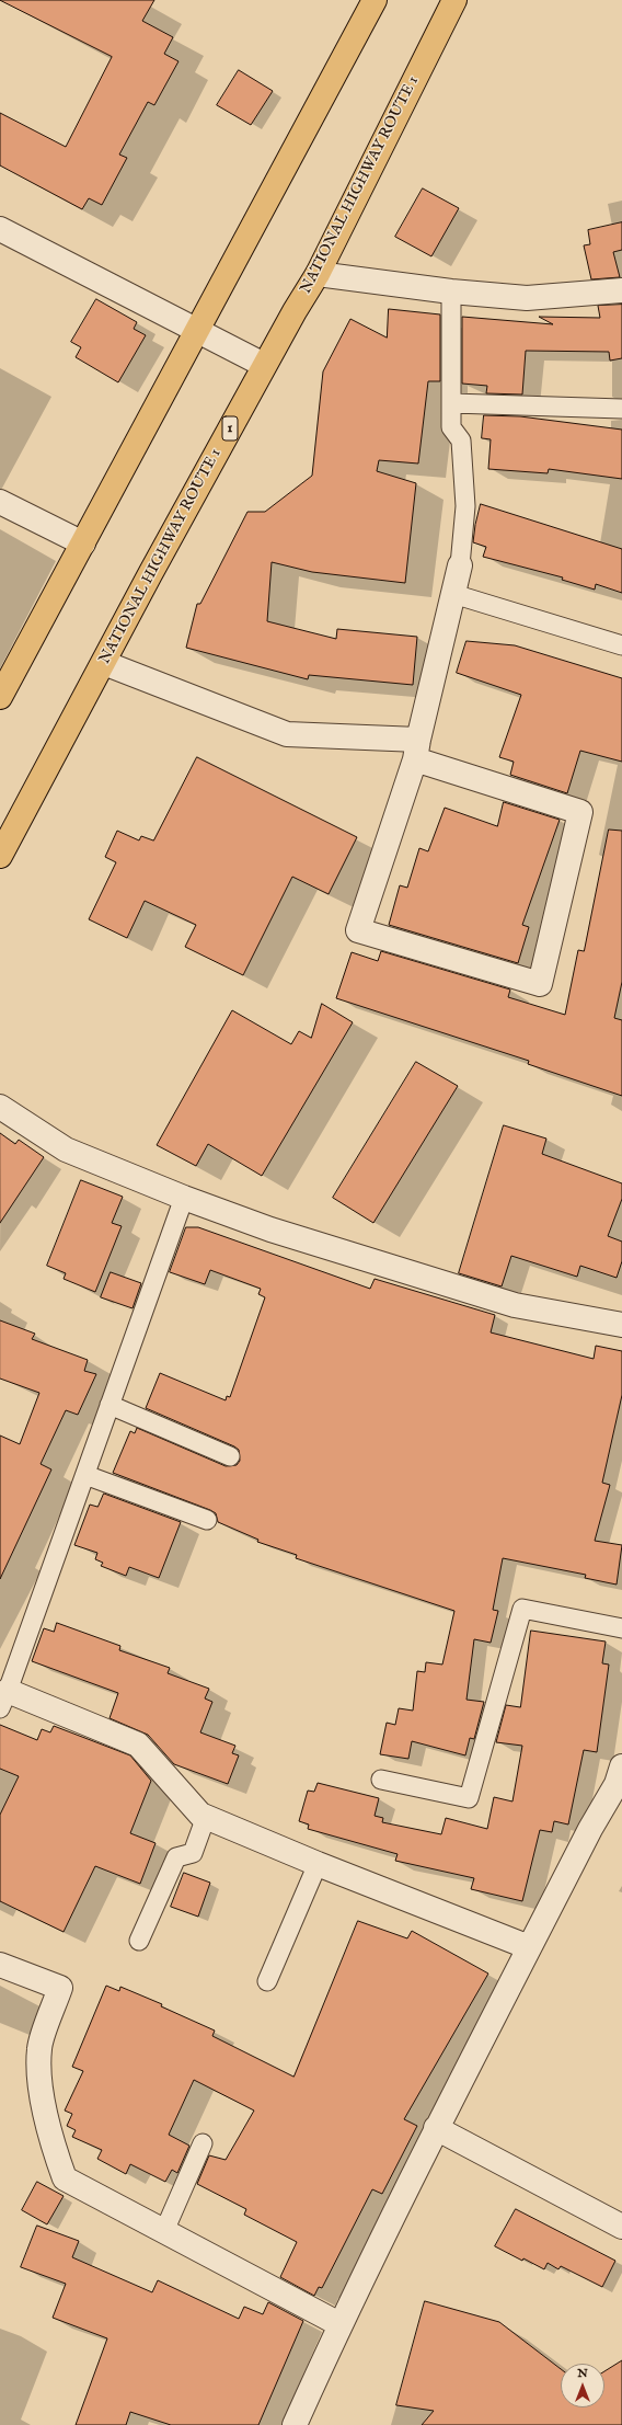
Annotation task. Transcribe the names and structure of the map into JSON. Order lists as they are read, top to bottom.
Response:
{
  "streets": {
    "highway": ["NATIONAL HIGHWAY ROUTE 1", "1"]
  },
  "north": "top"
}
